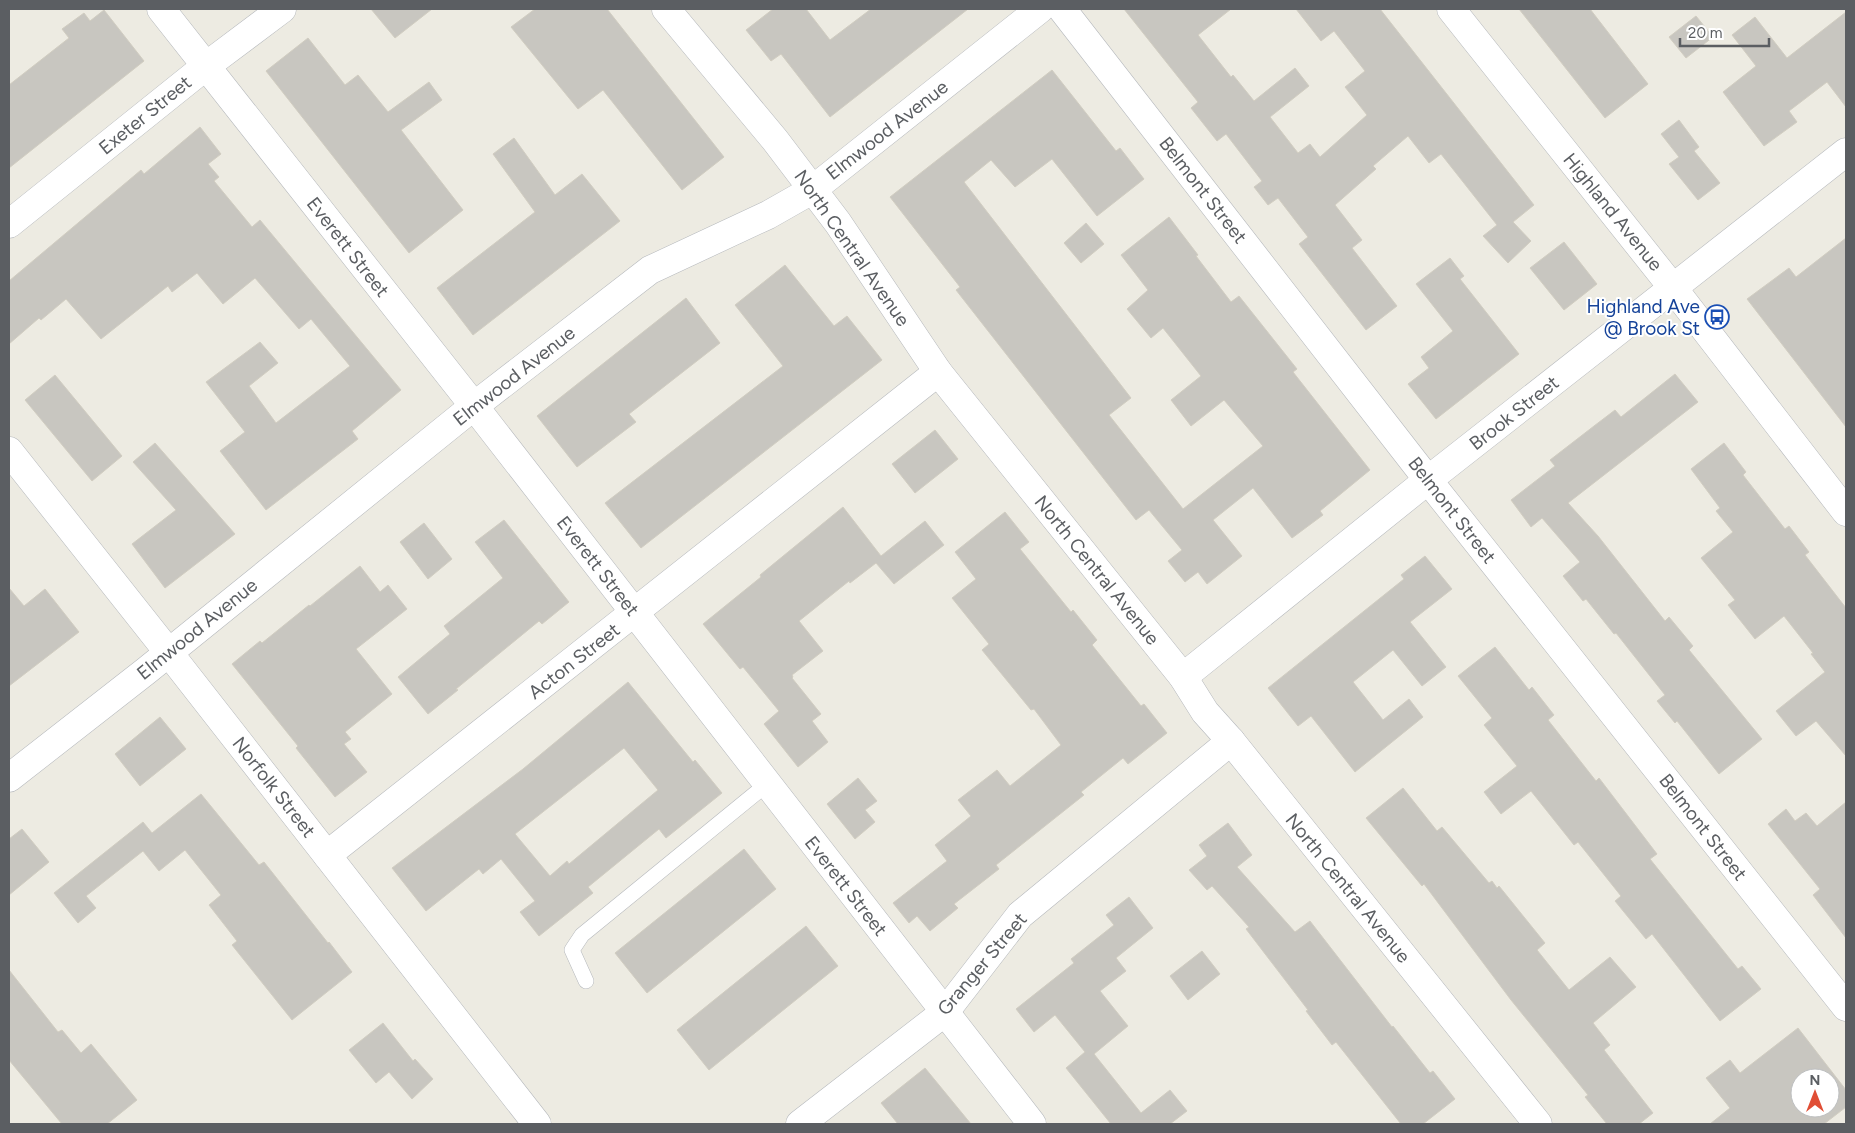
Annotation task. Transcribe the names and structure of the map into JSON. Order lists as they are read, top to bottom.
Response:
{
  "streets": {
    "street": [
      "Exeter Street",
      "Elmwood Avenue",
      "Belmont Street",
      "Highland Avenue",
      "Everett Street",
      "North Central Avenue",
      "Brook Street",
      "Acton Street",
      "Norfolk Street",
      "Granger Street"
    ]
  },
  "crossings": [
    ["Exeter Street", "Everett Street"],
    ["Elmwood Avenue", "Everett Street"],
    ["Elmwood Avenue", "North Central Avenue"],
    ["Elmwood Avenue", "Norfolk Street"],
    ["Belmont Street", "Brook Street"],
    ["Highland Avenue", "Brook Street"],
    ["Everett Street", "Acton Street"],
    ["Everett Street", "Granger Street"],
    ["North Central Avenue", "Brook Street"],
    ["North Central Avenue", "Acton Street"],
    ["North Central Avenue", "Granger Street"],
    ["Acton Street", "Norfolk Street"]
  ],
  "places": {
    "bus stop": ["Highland Ave @ Brook St"]
  },
  "scale_bar": "20 m",
  "north": "top"
}
